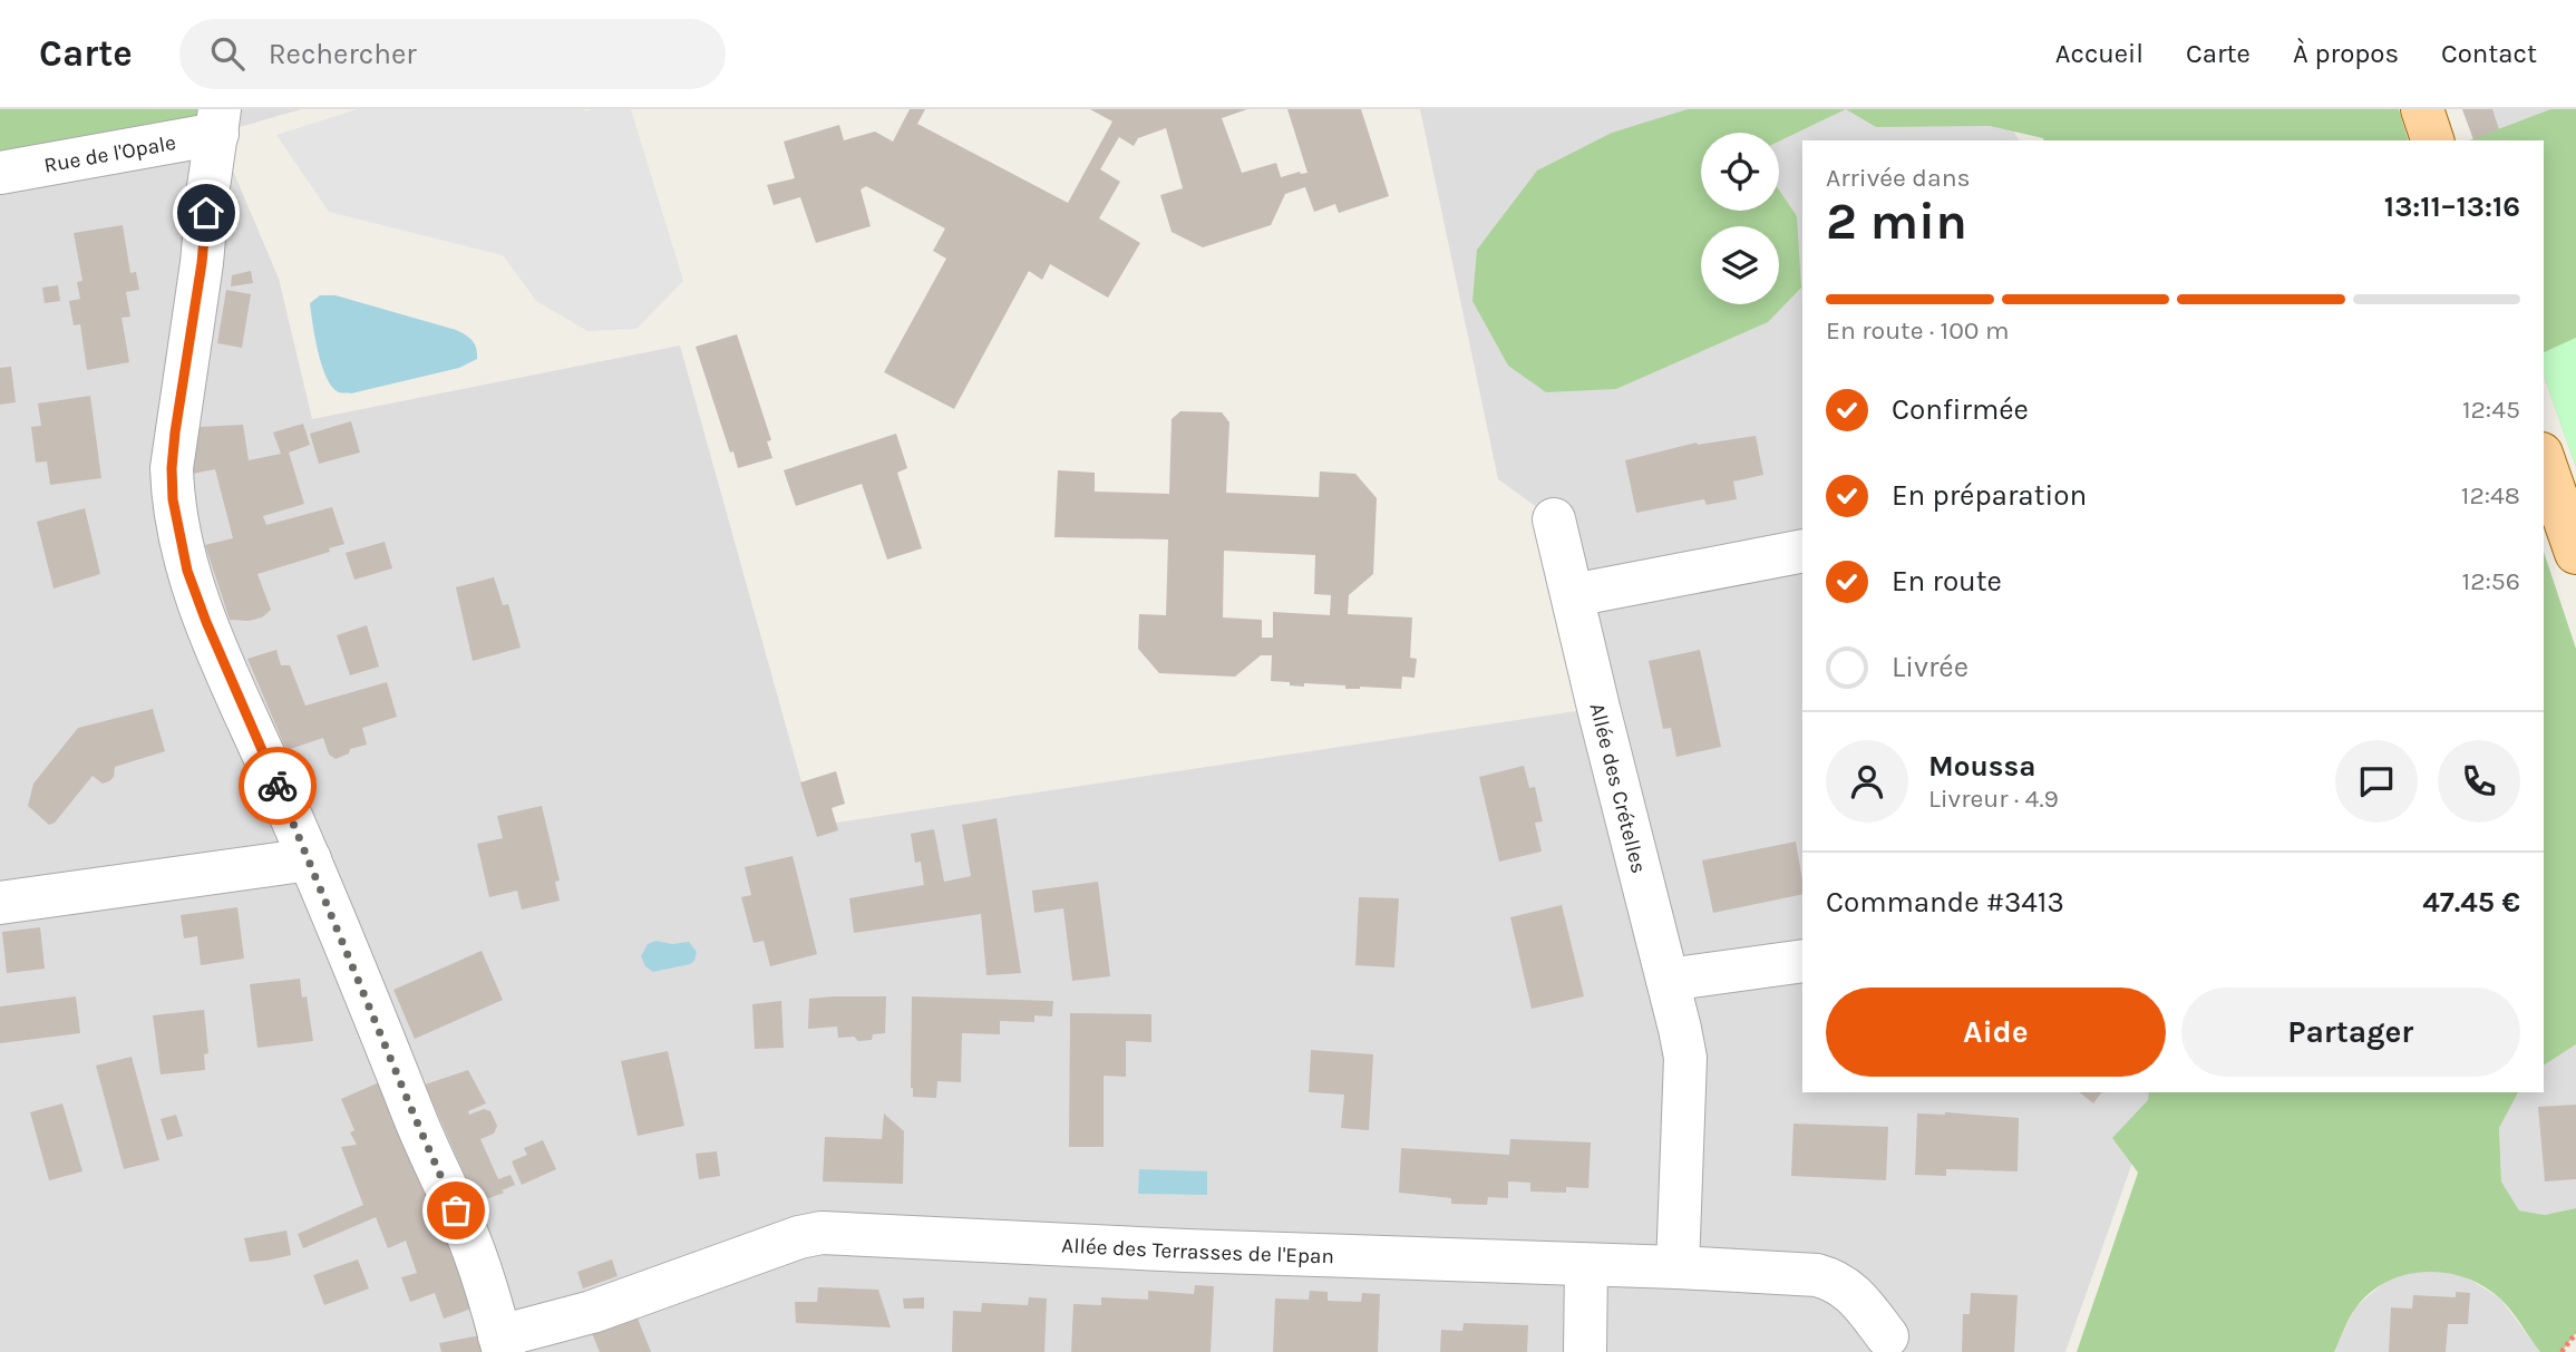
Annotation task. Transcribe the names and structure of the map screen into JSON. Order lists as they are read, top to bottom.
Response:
{
  "streets": {
    "street": ["Rue de l'Opale", "Allée des Crételles", "Allée des Terrasses de l'Epan"]
  },
  "crossings": [
    ["Allée des Crételles", "Allée des Terrasses de l'Epan"]
  ],
  "page": {
    "header": "Carte",
    "search": "Rechercher",
    "nav": [
      "Accueil",
      "Carte",
      "À propos",
      "Contact"
    ],
    "heading": ["2 min", "Arrivée dans", "13:11–13:16"],
    "panel": [
      "Moussa",
      "Livreur · 4.9",
      "Commande #3413",
      "47.45 €"
    ],
    "bar": "En route · 100 m",
    "list": [
      ["Confirmée", "12:45"],
      ["En préparation", "12:48"],
      ["En route", "12:56"],
      "Livrée"
    ],
    "buttons": ["Aide", "Partager"]
  }
}
